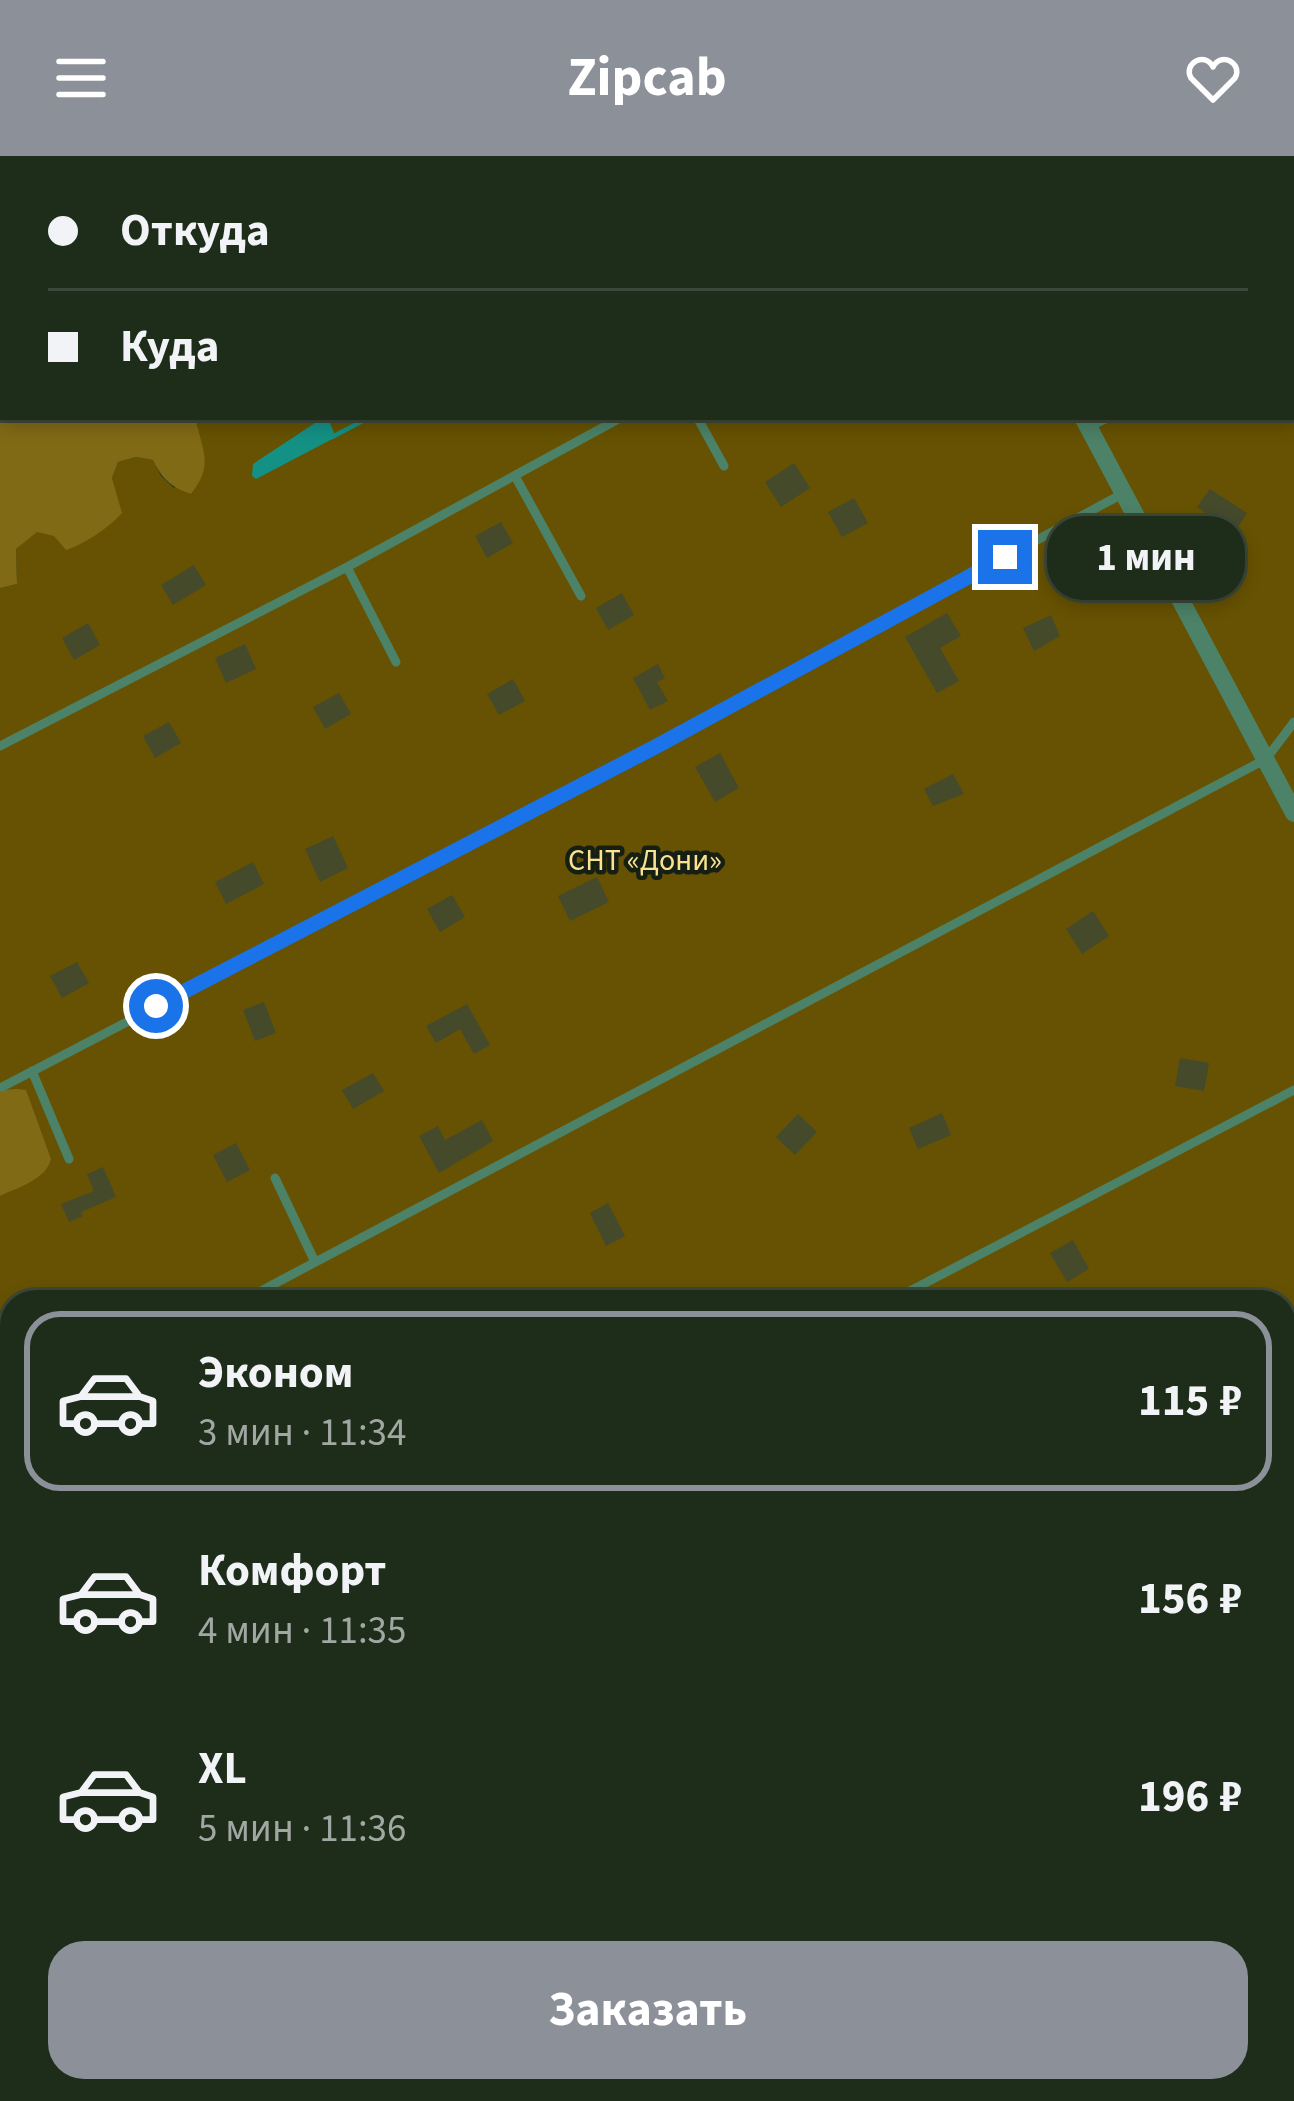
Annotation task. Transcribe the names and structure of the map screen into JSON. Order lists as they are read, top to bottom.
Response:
{
  "parks": ["СНТ «Дони»"],
  "page": {
    "header": "Zipcab",
    "banner": ["Откуда", "Куда"],
    "bubble": "1 мин",
    "list": [
      {
        "name": "Эконом",
        "note": "3 мин · 11:34",
        "value": "115 ₽"
      },
      {
        "name": "Комфорт",
        "note": "4 мин · 11:35",
        "value": "156 ₽"
      },
      {
        "name": "XL",
        "note": "5 мин · 11:36",
        "value": "196 ₽"
      }
    ],
    "buttons": "Заказать"
  }
}
